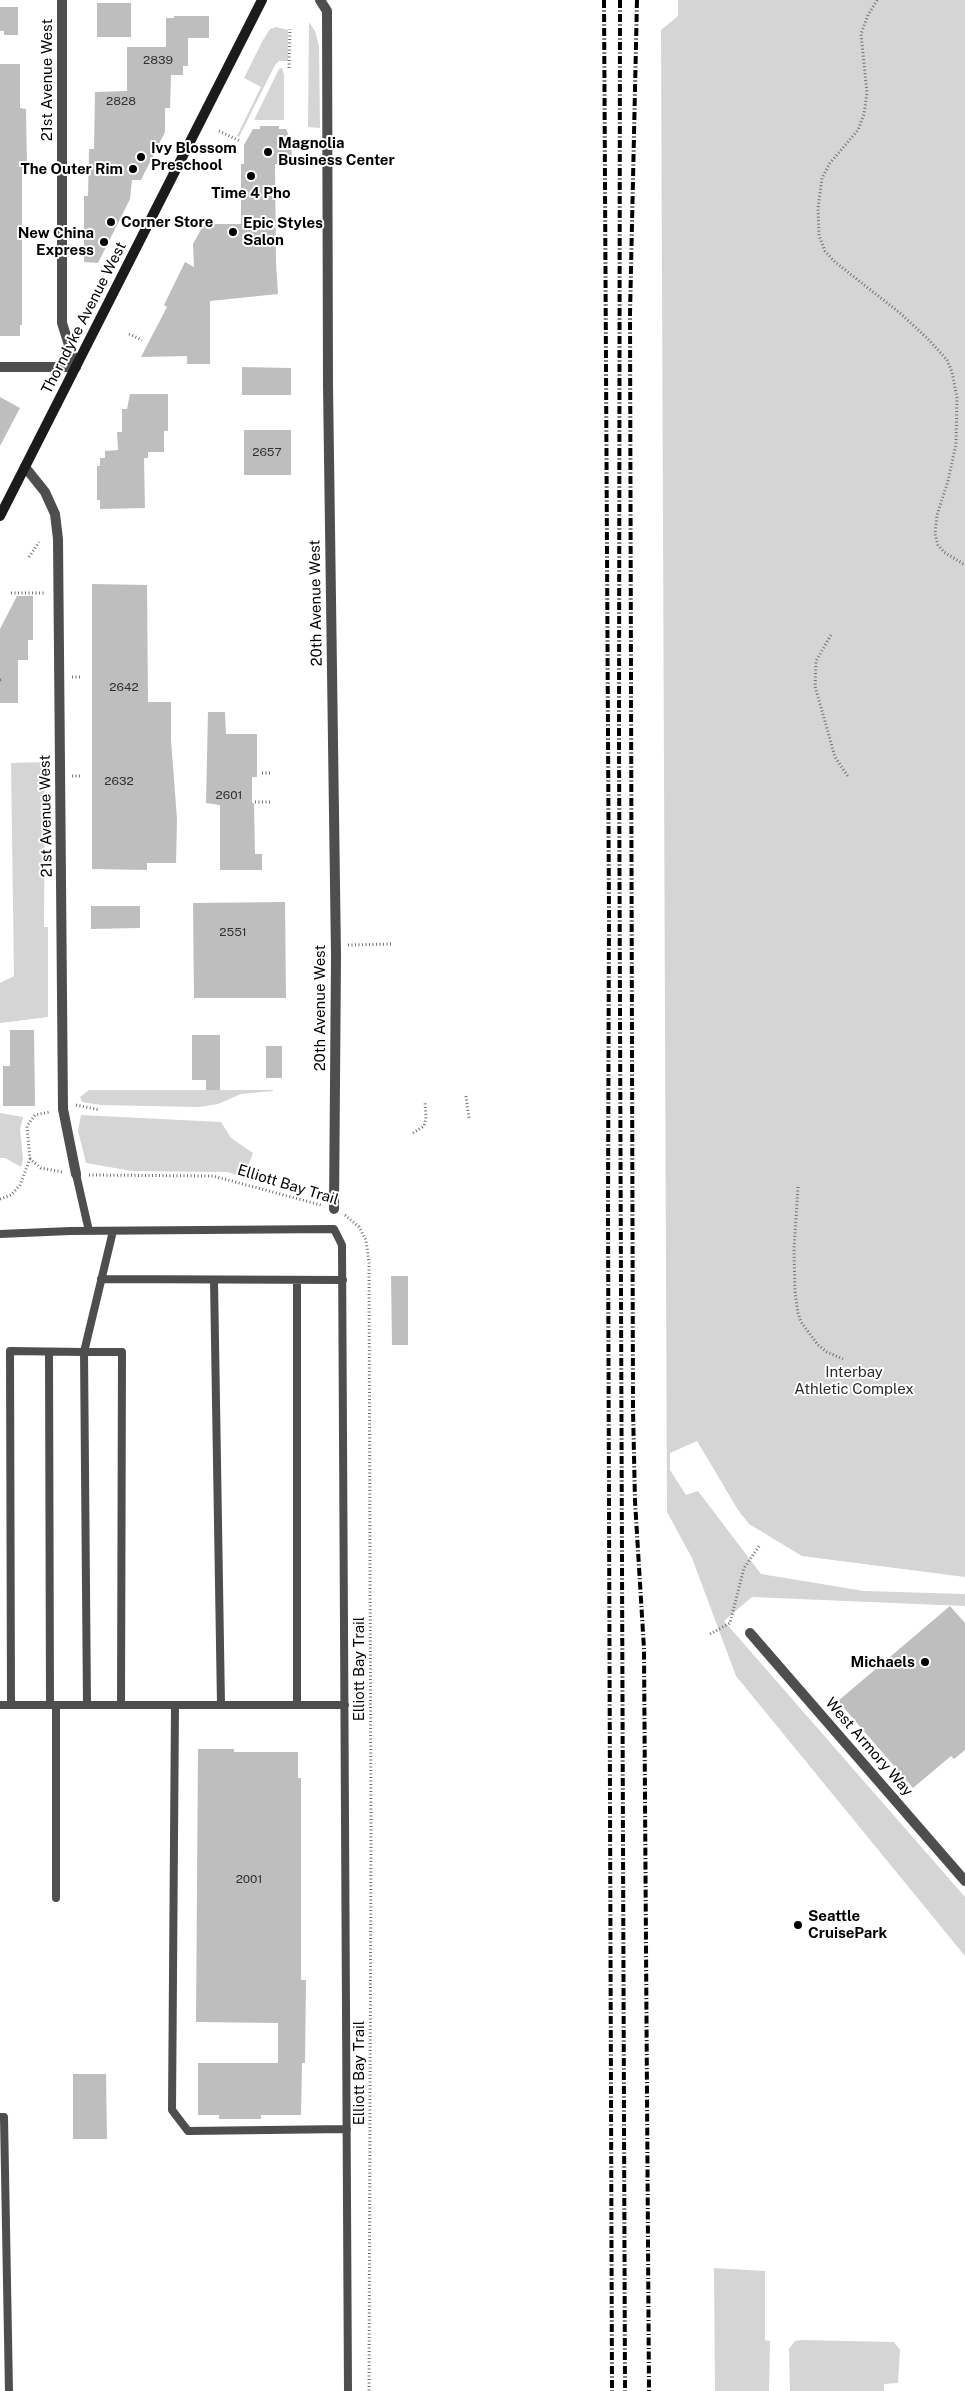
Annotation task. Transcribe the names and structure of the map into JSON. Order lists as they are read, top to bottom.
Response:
{
  "streets": {
    "main road": ["Thorndyke Avenue West"],
    "street": ["21st Avenue West", "20th Avenue West", "West Armory Way"],
    "path": ["Elliott Bay Trail"]
  },
  "crossings": [
    ["21st Avenue West", "Thorndyke Avenue West"],
    ["20th Avenue West", "Elliott Bay Trail"]
  ],
  "parks": ["Interbay Athletic Complex"],
  "places": [
    "Magnolia Business Center",
    "Ivy Blossom Preschool",
    "The Outer Rim",
    "Time 4 Pho",
    "Corner Store",
    "Epic Styles Salon",
    "New China Express",
    "Michaels",
    "Seattle CruisePark"
  ],
  "house_numbers": [
    "2839",
    "2828",
    "2657",
    "2642",
    "2632",
    "2601",
    "2551",
    "2001"
  ]
}
